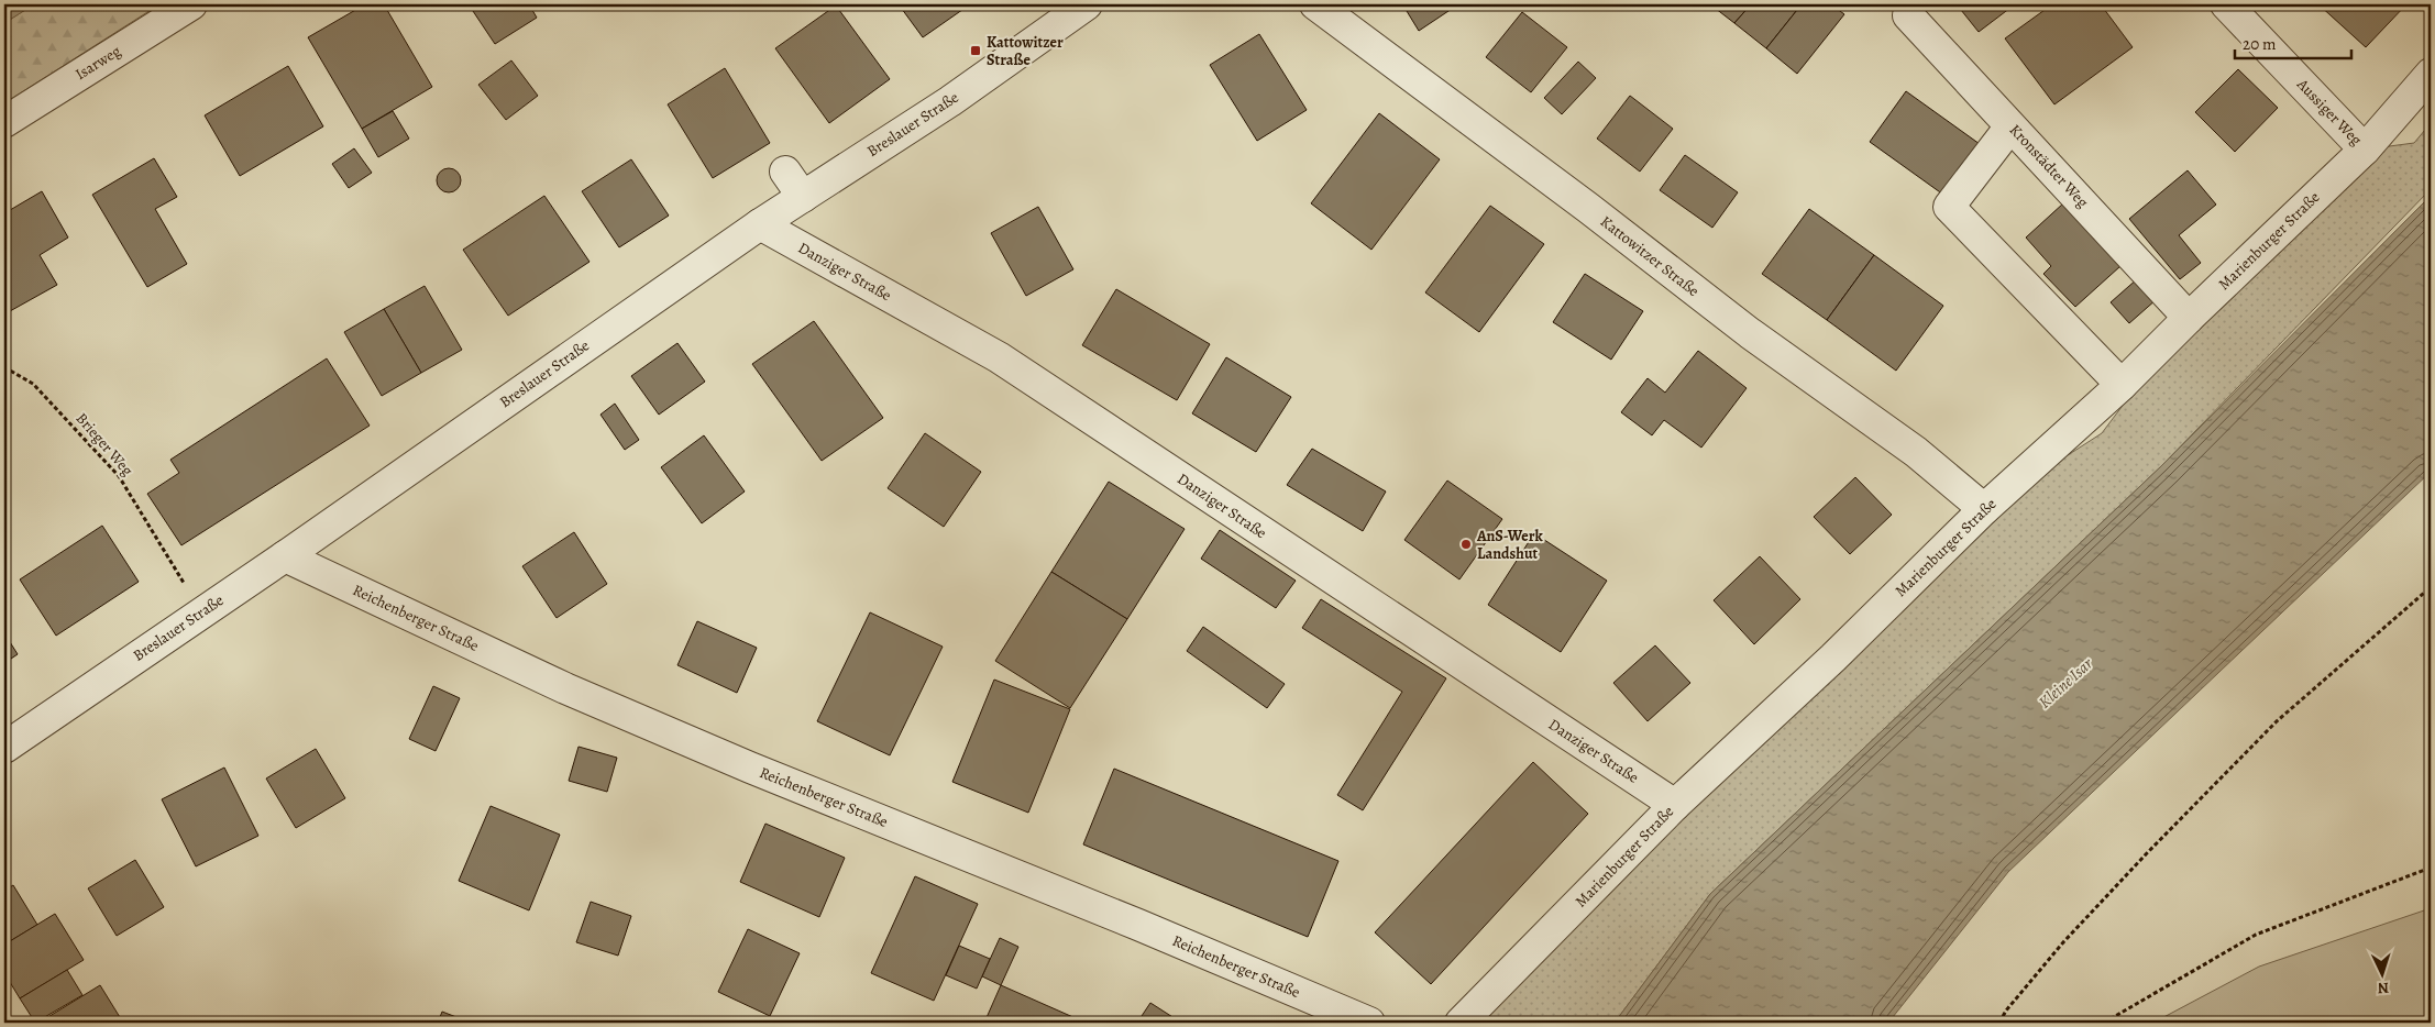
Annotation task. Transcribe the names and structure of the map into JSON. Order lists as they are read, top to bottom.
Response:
{
  "streets": {
    "street": [
      "Isarweg",
      "Aussiger Weg",
      "Breslauer Straße",
      "Kronstädter Weg",
      "Marienburger Straße",
      "Kattowitzer Straße",
      "Danziger Straße",
      "Reichenberger Straße"
    ],
    "path": ["Brieger Weg"]
  },
  "crossings": [
    ["Aussiger Weg", "Marienburger Straße"],
    ["Breslauer Straße", "Danziger Straße"],
    ["Breslauer Straße", "Brieger Weg"],
    ["Breslauer Straße", "Reichenberger Straße"],
    ["Kronstädter Weg", "Marienburger Straße"],
    ["Marienburger Straße", "Kattowitzer Straße"],
    ["Marienburger Straße", "Danziger Straße"]
  ],
  "water": ["Kleine Isar"],
  "places": {
    "transit": ["Kattowitzer Straße"],
    "other": ["AnS-Werk Landshut"]
  },
  "scale_bar": "20 m",
  "north": "bottom"
}
